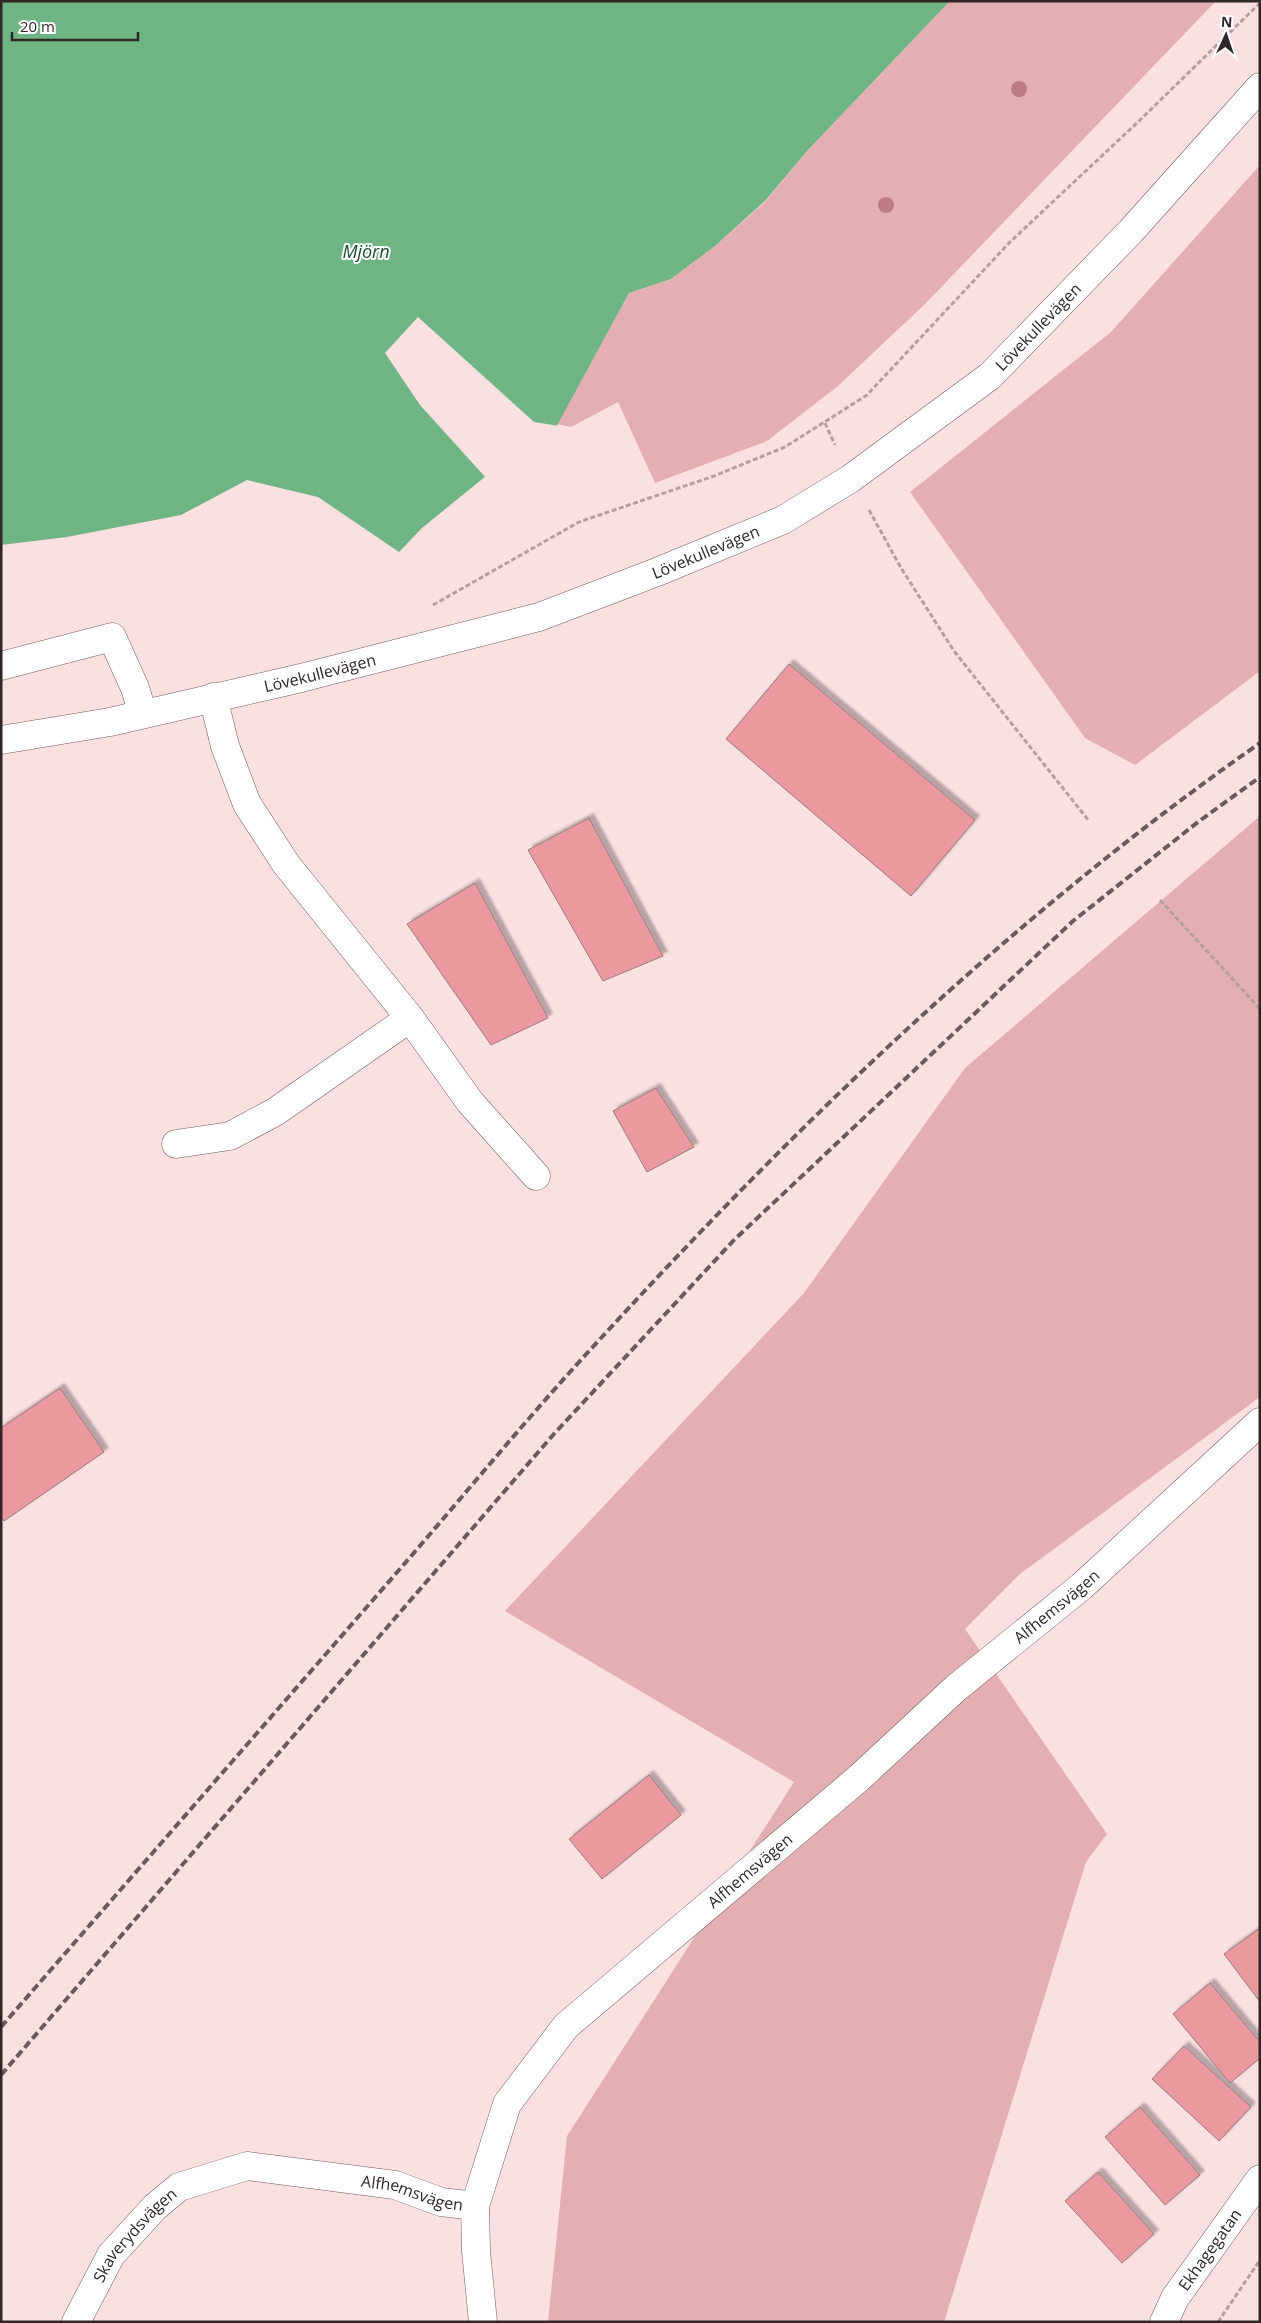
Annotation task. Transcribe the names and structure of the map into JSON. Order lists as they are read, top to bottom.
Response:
{
  "streets": {
    "street": [
      "Lövekullevägen",
      "Alfhemsvägen",
      "Skaverydsvägen",
      "Ekhagegatan"
    ]
  },
  "crossings": [
    ["Alfhemsvägen", "Skaverydsvägen"]
  ],
  "water": ["Mjörn"],
  "scale_bar": "20 m",
  "north": "top"
}
